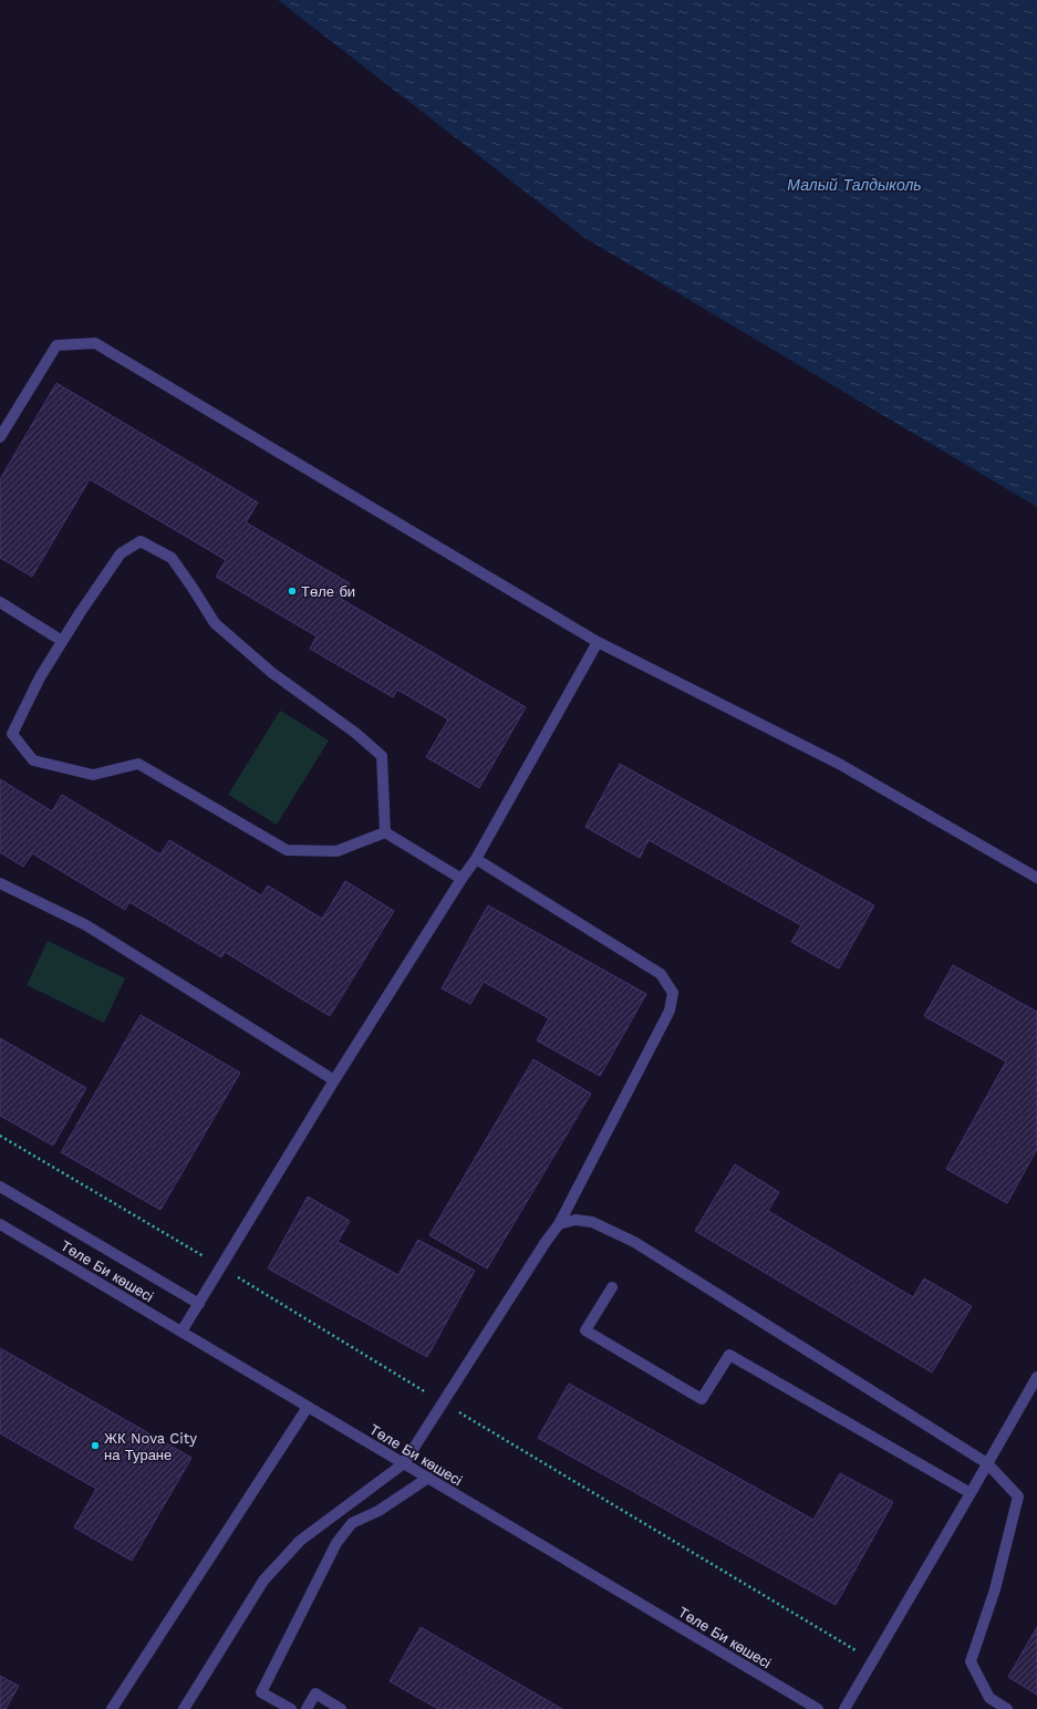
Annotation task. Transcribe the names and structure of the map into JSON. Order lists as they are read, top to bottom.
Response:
{
  "streets": {
    "street": ["Төле Би көшесі"]
  },
  "water": ["Малый Талдыколь"],
  "places": ["Төле би", "ЖК Nova City на Туране"]
}
